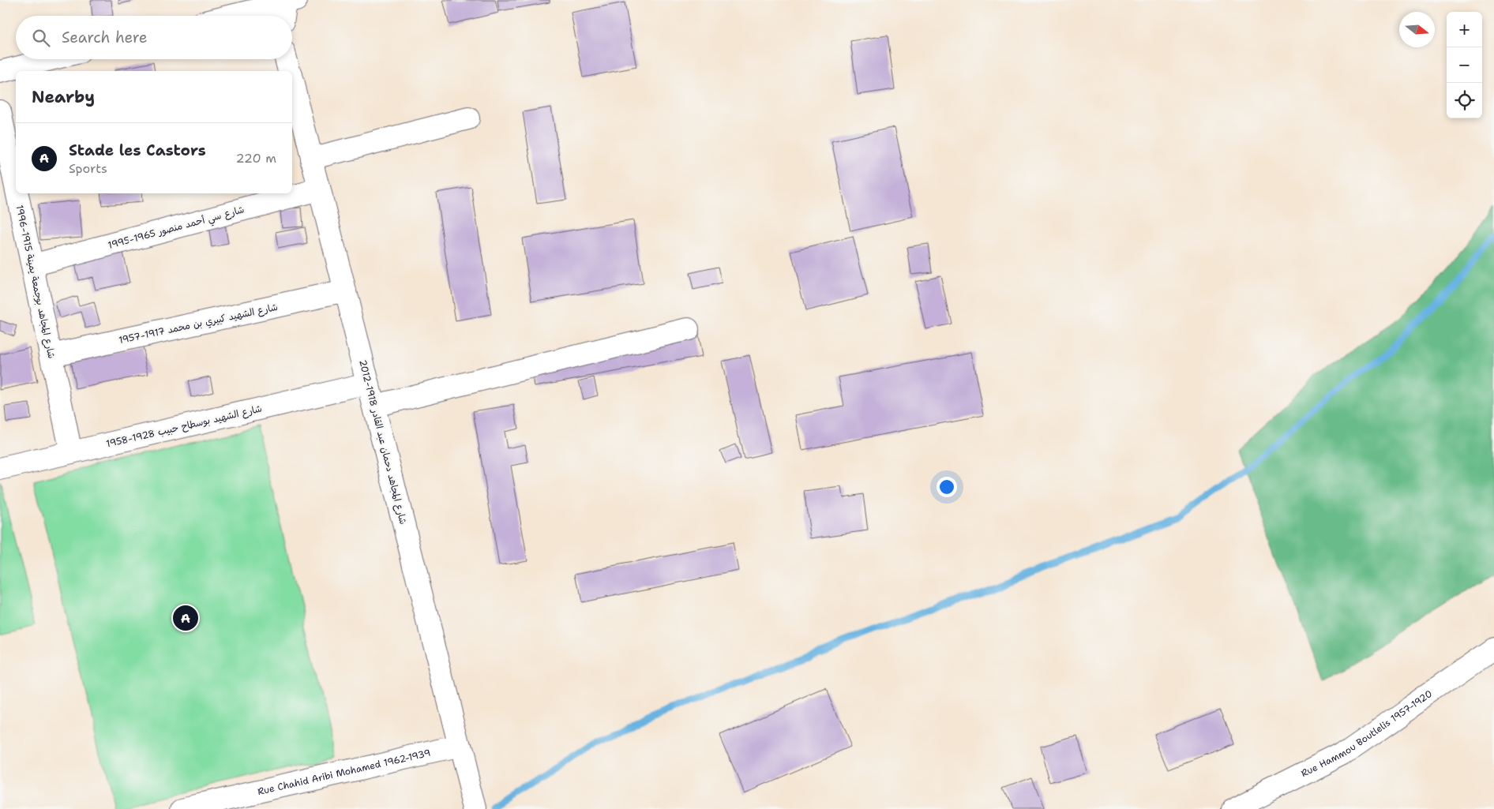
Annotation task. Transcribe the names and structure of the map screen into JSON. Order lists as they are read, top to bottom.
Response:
{
  "streets": {
    "street": [
      "شارع سي أحمد منصور 1965-1995",
      "شارع المجاهد بوجمعة يمينة 1915-1996",
      "شارع الشهيد كبيري بن محمد 1917-1957",
      "شارع الشهيد بوسطاح حبيب 1928-1958",
      "شارع المجاهد دحمان عبد القادر 1918-2012",
      "Rue Hammou Boutlelis 1957-1920",
      "Rue Chahid Aribi Mohamed 1962-1939"
    ]
  },
  "crossings": [
    ["شارع سي أحمد منصور 1965-1995", "شارع المجاهد بوجمعة يمينة 1915-1996"],
    ["شارع سي أحمد منصور 1965-1995", "شارع المجاهد دحمان عبد القادر 1918-2012"],
    ["شارع المجاهد بوجمعة يمينة 1915-1996", "شارع الشهيد كبيري بن محمد 1917-1957"],
    ["شارع المجاهد بوجمعة يمينة 1915-1996", "شارع الشهيد بوسطاح حبيب 1928-1958"],
    ["شارع الشهيد كبيري بن محمد 1917-1957", "شارع المجاهد دحمان عبد القادر 1918-2012"],
    ["شارع الشهيد بوسطاح حبيب 1928-1958", "شارع المجاهد دحمان عبد القادر 1918-2012"],
    ["شارع المجاهد دحمان عبد القادر 1918-2012", "Rue Chahid Aribi Mohamed 1962-1939"]
  ],
  "north": "right",
  "page": {
    "map_buttons": ["+", "−"],
    "search": "Search here",
    "heading": "Nearby",
    "list": [
      {
        "mark": "A",
        "name": "Stade les Castors",
        "note": "Sports",
        "value": "220 m"
      }
    ],
    "pins": "A"
  }
}
